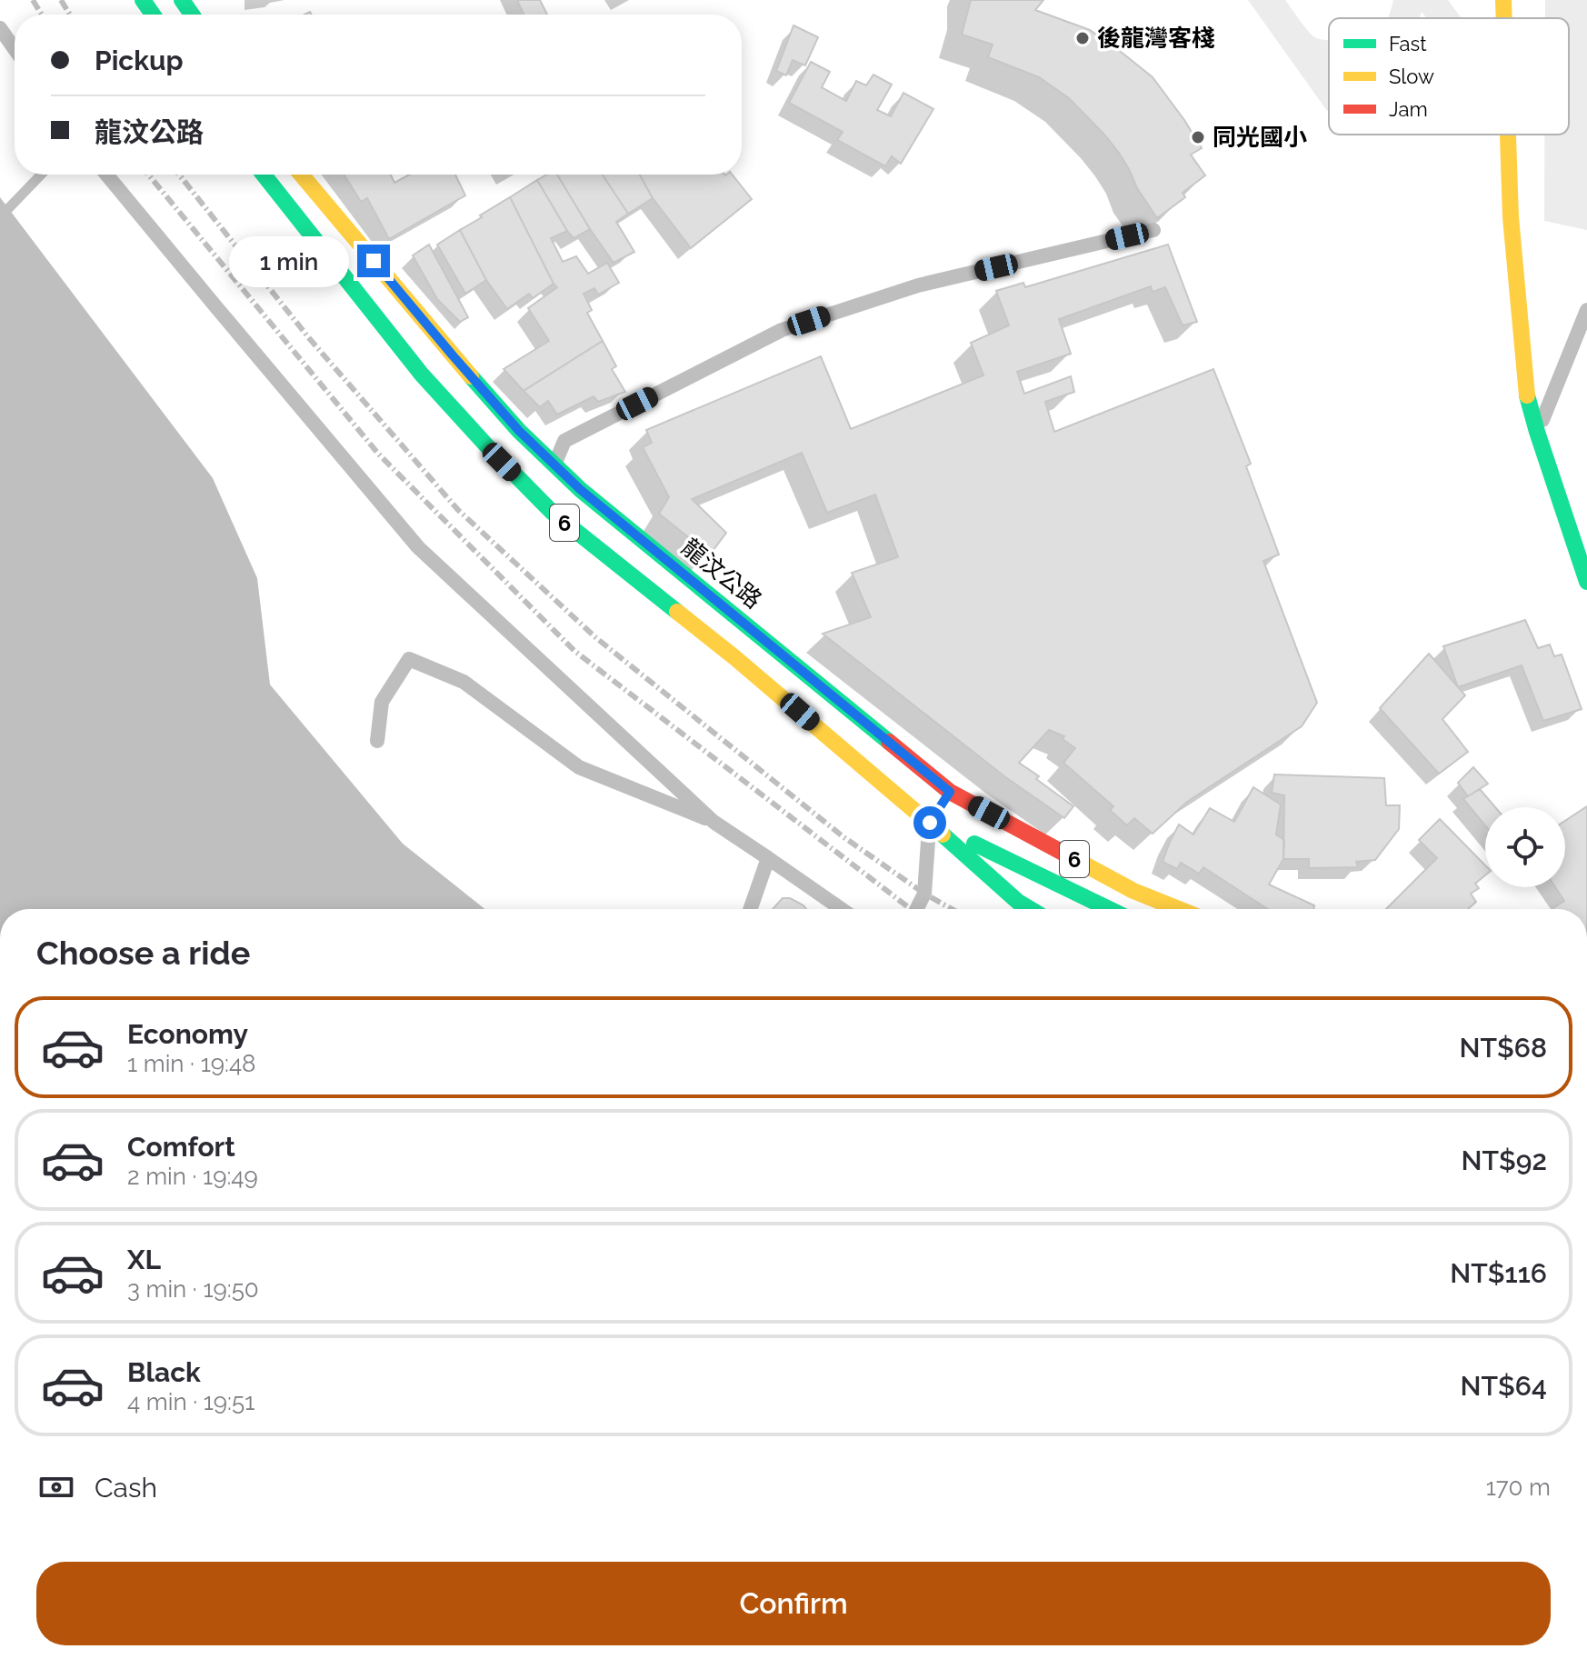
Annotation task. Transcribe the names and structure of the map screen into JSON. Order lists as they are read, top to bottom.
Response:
{
  "streets": {
    "main road": ["6", "龍汶公路"]
  },
  "places": ["後龍灣客棧", "同光國小"],
  "legend": ["Fast", "Slow", "Jam"],
  "page": {
    "banner": ["Pickup", "龍汶公路"],
    "bubble": "1 min",
    "heading": "Choose a ride",
    "list": [
      {
        "name": "Economy",
        "note": "1 min · 19:48",
        "value": "NT$68"
      },
      {
        "name": "Comfort",
        "note": "2 min · 19:49",
        "value": "NT$92"
      },
      {
        "name": "XL",
        "note": "3 min · 19:50",
        "value": "NT$116"
      },
      {
        "name": "Black",
        "note": "4 min · 19:51",
        "value": "NT$64"
      }
    ],
    "pay": ["Cash", "170 m"],
    "buttons": "Confirm"
  }
}
